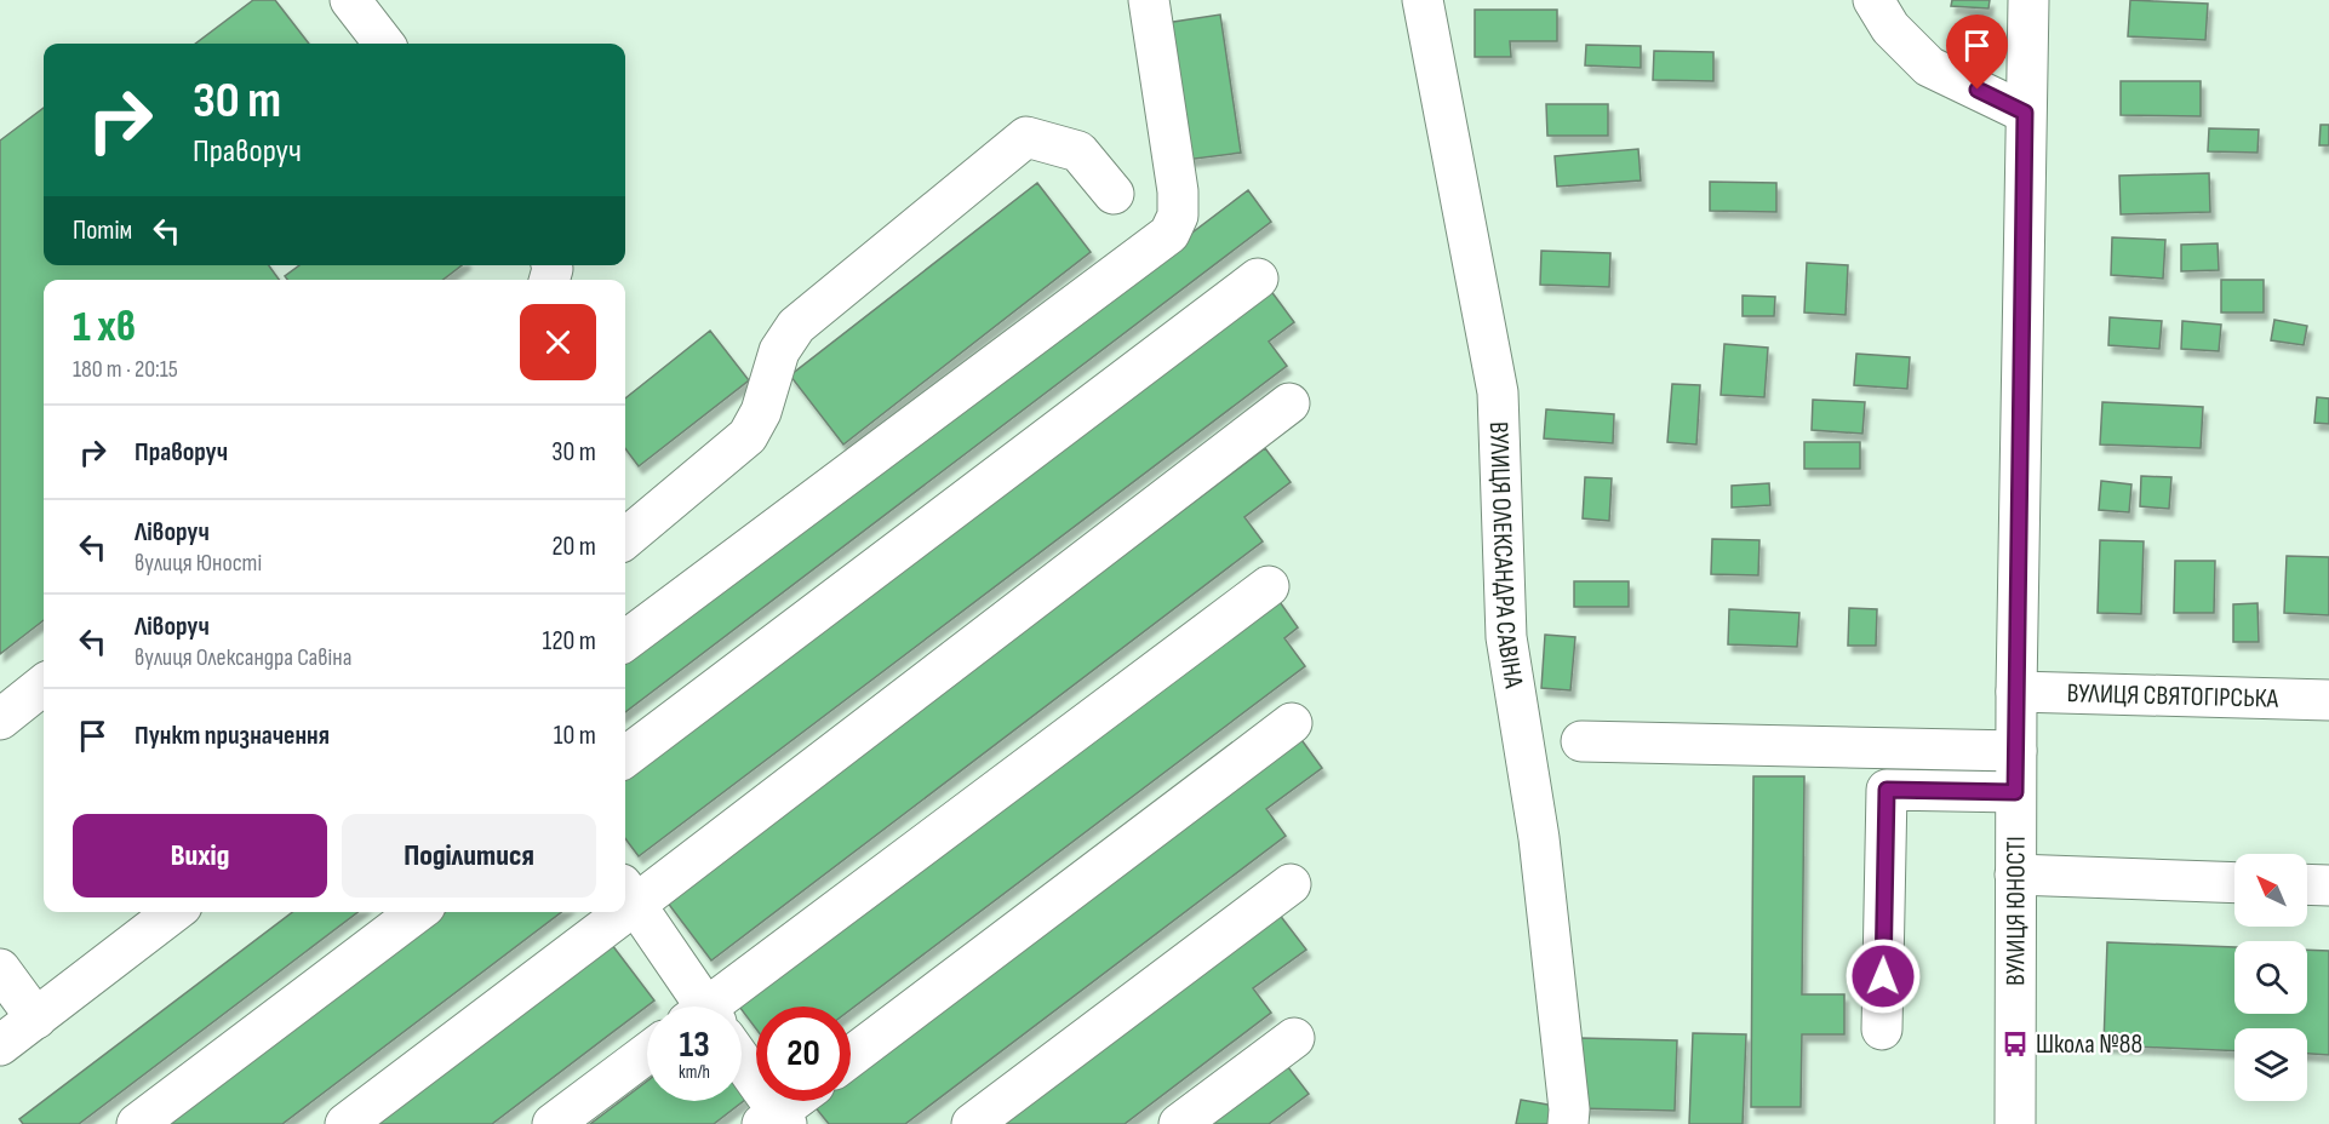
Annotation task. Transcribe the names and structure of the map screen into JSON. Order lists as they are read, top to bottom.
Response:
{
  "streets": {
    "street": ["ВУЛИЦЯ ОЛЕКСАНДРА САВІНА", "ВУЛИЦЯ СВЯТОГІРСЬКА", "ВУЛИЦЯ ЮНОСТІ"]
  },
  "crossings": [
    ["ВУЛИЦЯ СВЯТОГІРСЬКА", "ВУЛИЦЯ ЮНОСТІ"]
  ],
  "places": {
    "bus stop": ["Школа №88"]
  },
  "north": "top left",
  "page": {
    "turn": ["30 m", "Праворуч"],
    "then": "Потім",
    "heading": ["1 хв", "180 m · 20:15"],
    "list": [
      {
        "name": "Праворуч",
        "value": "30 m"
      },
      {
        "name": "Ліворуч",
        "note": "вулиця Юності",
        "value": "20 m"
      },
      {
        "name": "Ліворуч",
        "note": "вулиця Олександра Савіна",
        "value": "120 m"
      },
      {
        "name": "Пункт призначення",
        "value": "10 m"
      }
    ],
    "buttons": ["Вихід", "Поділитися"],
    "speed": "13 km/h",
    "limit": "20"
  }
}
